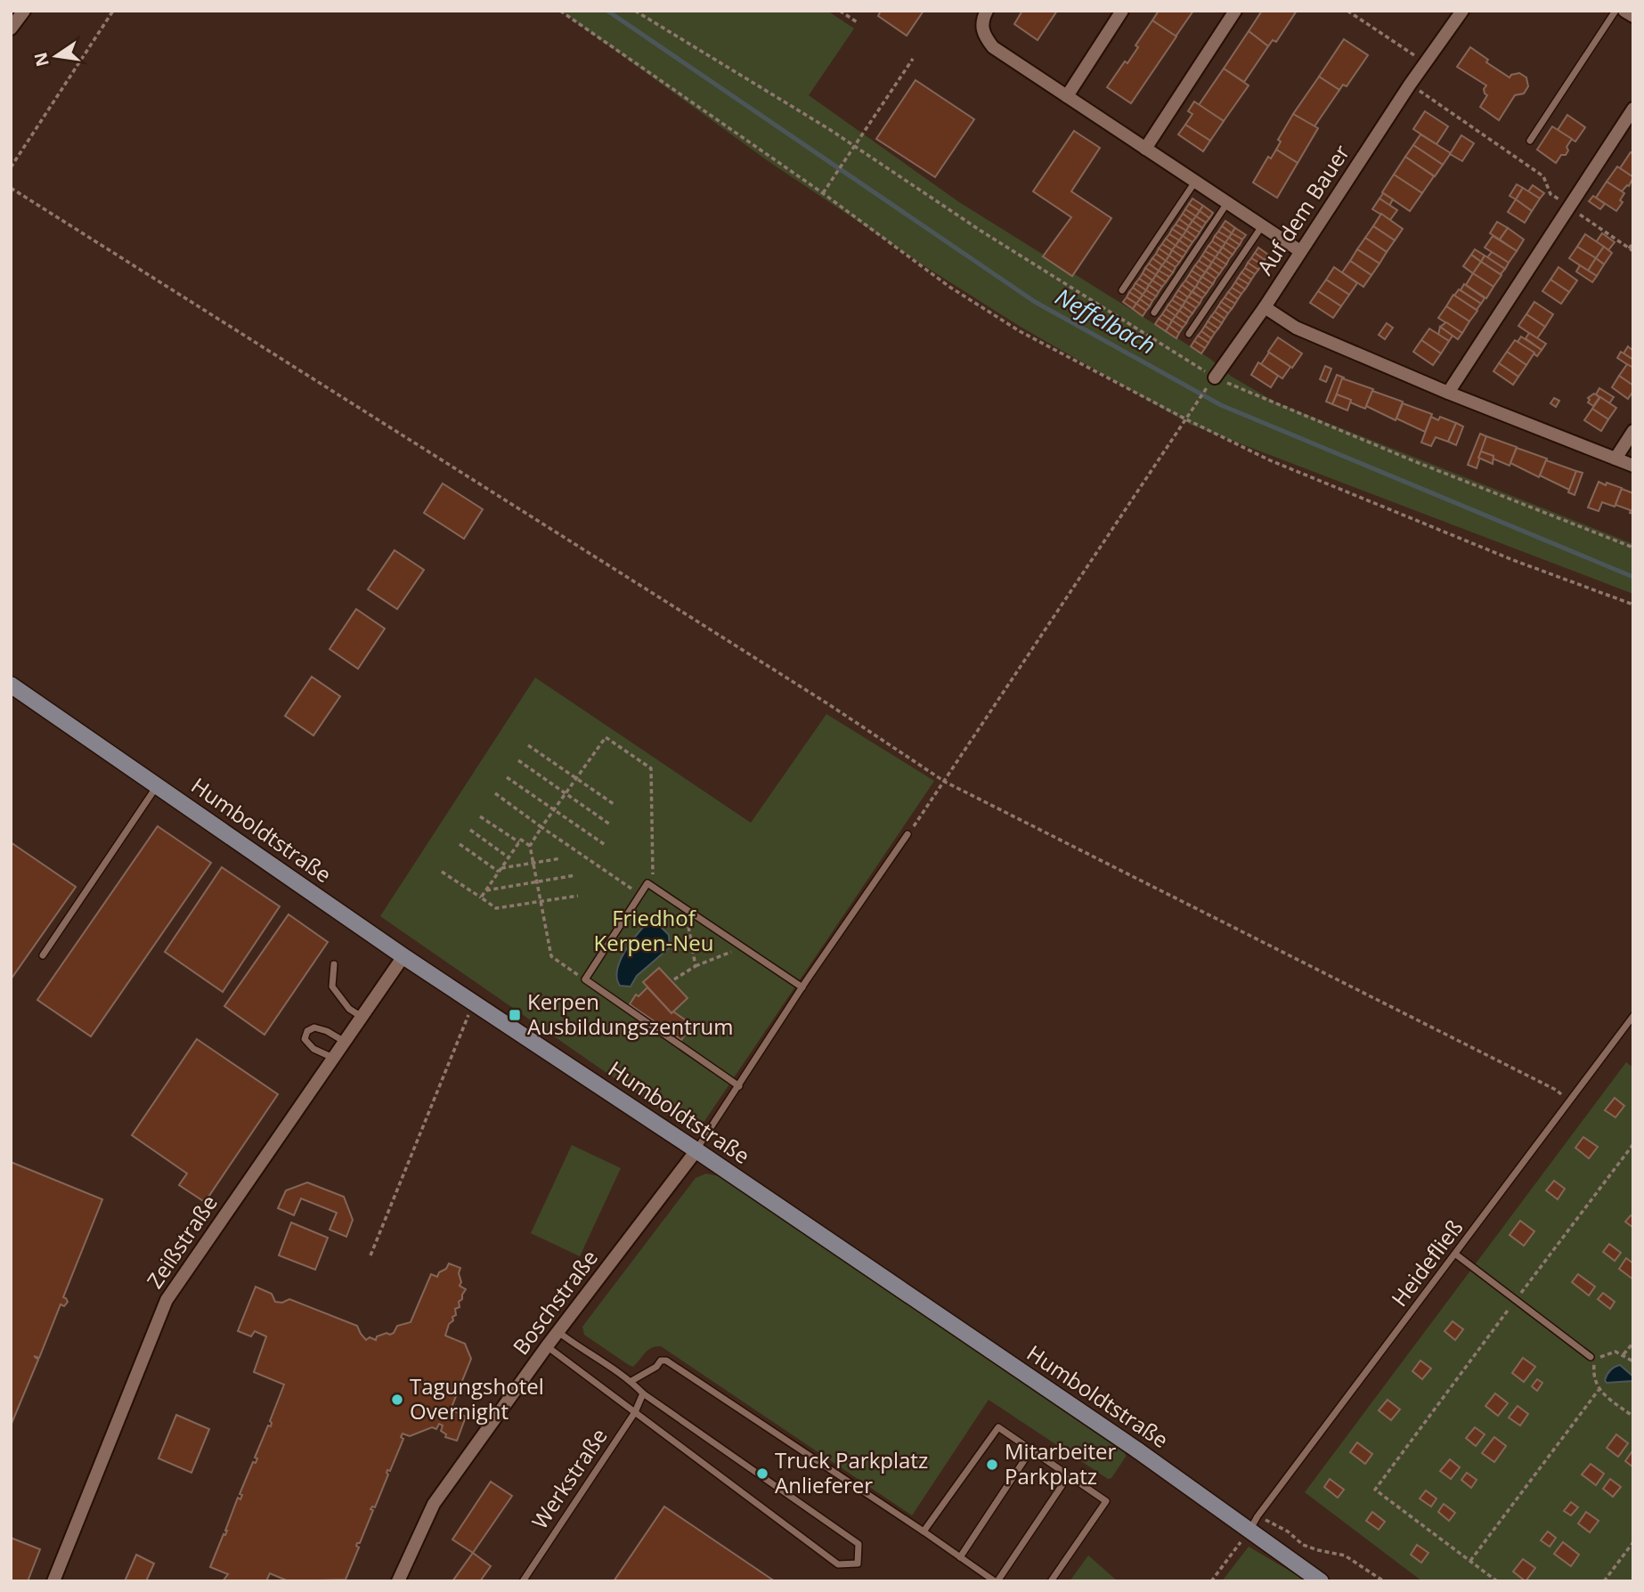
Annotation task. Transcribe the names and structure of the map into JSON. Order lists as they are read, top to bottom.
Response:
{
  "streets": {
    "street": [
      "Auf dem Bauer",
      "Humboldtstraße",
      "Zeißstraße",
      "Boschstraße"
    ],
    "lane": ["Heidefließ", "Werkstraße"]
  },
  "crossings": [
    ["Humboldtstraße", "Zeißstraße"],
    ["Humboldtstraße", "Heidefließ"],
    ["Humboldtstraße", "Boschstraße"]
  ],
  "water": ["Neffelbach"],
  "parks": ["Friedhof Kerpen-Neu"],
  "places": {
    "transit": ["Kerpen Ausbildungszentrum"],
    "other": ["Tagungshotel Overnight", "Mitarbeiter Parkplatz", "Truck Parkplatz Anlieferer"]
  },
  "north": "left"
}
